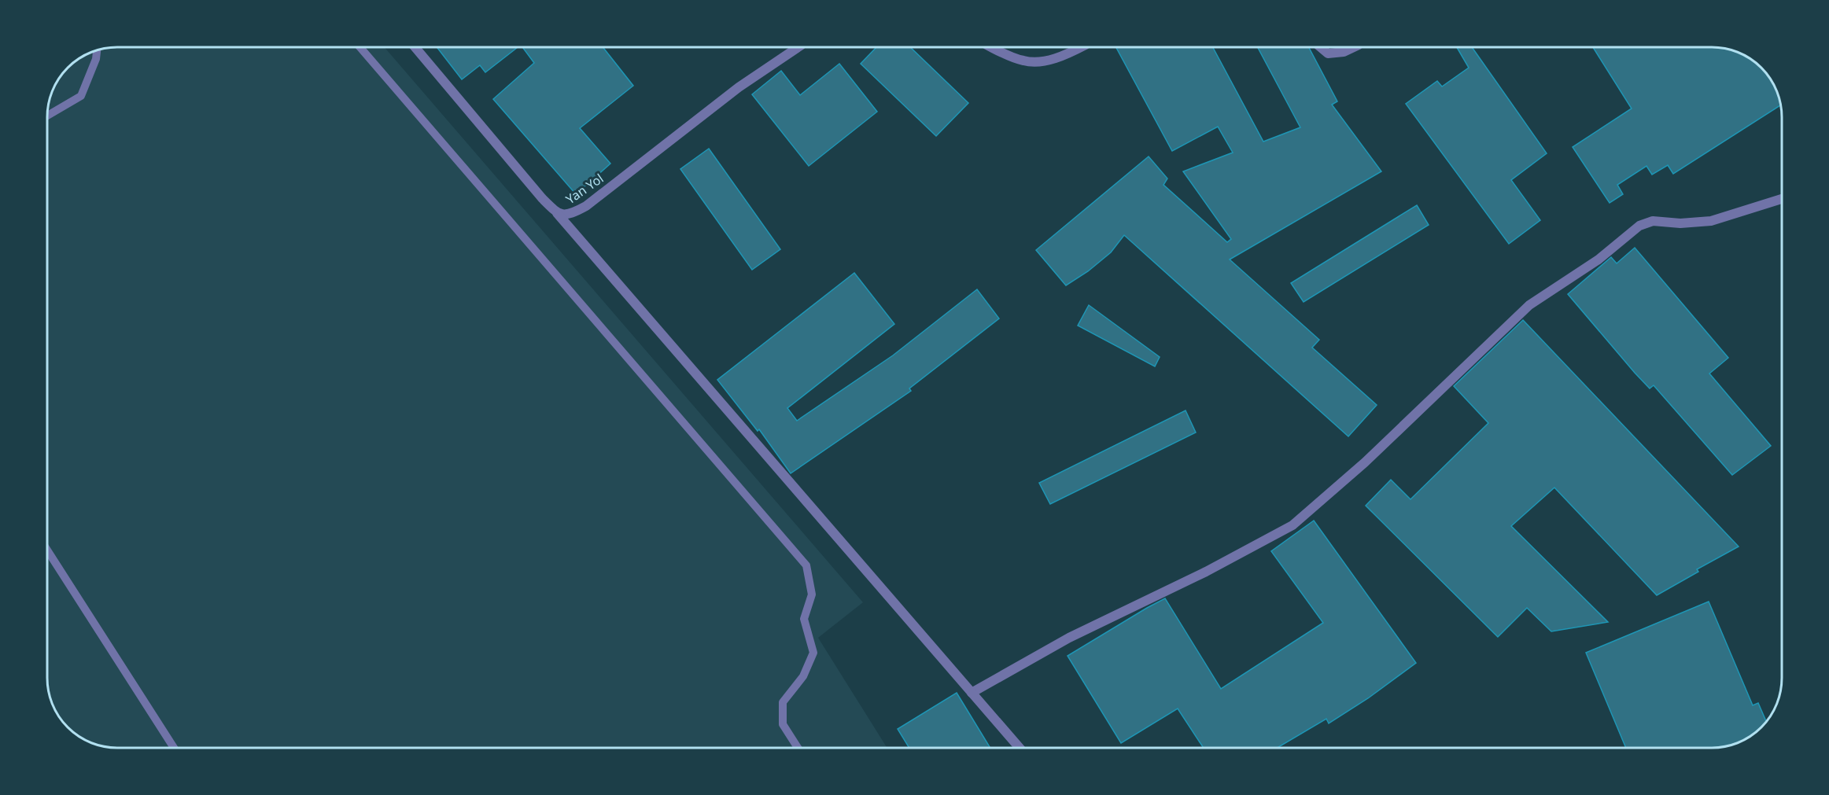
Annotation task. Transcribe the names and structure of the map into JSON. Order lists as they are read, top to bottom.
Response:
{
  "streets": {
    "street": ["Yan Yol"]
  }
}
